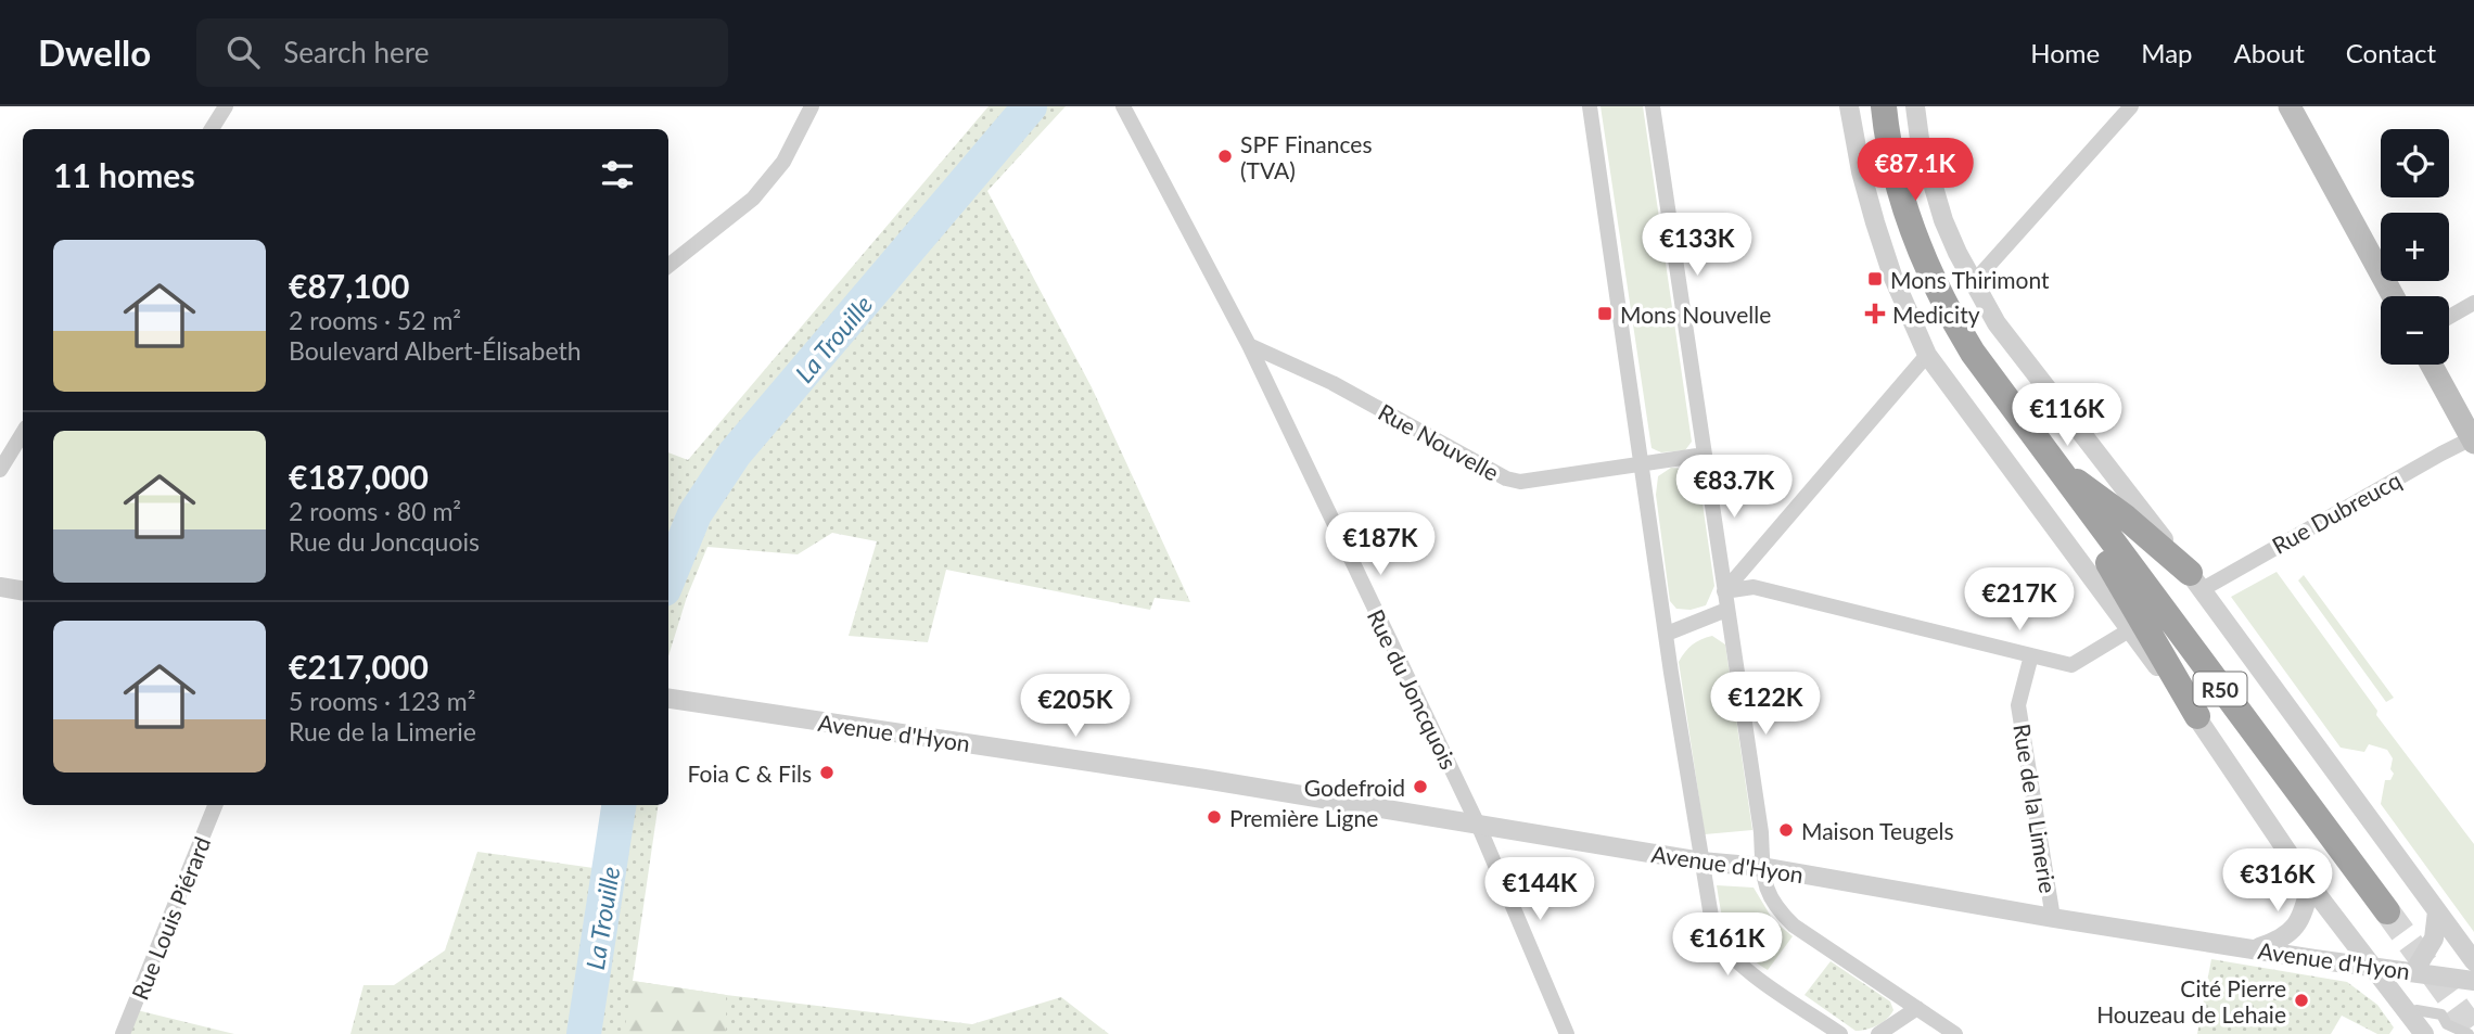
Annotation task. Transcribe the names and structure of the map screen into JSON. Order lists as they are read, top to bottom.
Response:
{
  "streets": {
    "highway": ["R50"],
    "street": [
      "Rue Nouvelle",
      "Rue Dubreucq",
      "Rue du Joncquois",
      "Avenue d'Hyon",
      "Rue de la Limerie",
      "Rue Louis Piérard"
    ]
  },
  "crossings": [
    ["Rue Nouvelle", "Rue du Joncquois"],
    ["Rue du Joncquois", "Avenue d'Hyon"],
    ["Avenue d'Hyon", "Rue de la Limerie"]
  ],
  "water": ["La Trouille"],
  "places": {
    "other": [
      "SPF Finances (TVA)",
      "Foia C & Fils",
      "Godefroid",
      "Première Ligne",
      "Maison Teugels",
      "Cité Pierre Houzeau de Lehaie"
    ],
    "transit": ["Mons Thirimont", "Mons Nouvelle"],
    "health": ["Medicity"]
  },
  "page": {
    "header": "Dwello",
    "search": "Search here",
    "nav": [
      "Home",
      "Map",
      "About",
      "Contact"
    ],
    "map_buttons": ["+", "−"],
    "heading": "11 homes",
    "price": [
      "€87.1K",
      "€133K",
      "€116K",
      "€83.7K",
      "€187K",
      "€217K",
      "€122K",
      "€205K",
      "€316K",
      "€144K",
      "€161K"
    ],
    "list": [
      {
        "name": "€87,100",
        "note": "2 rooms · 52 m² · Boulevard Albert-Élisabeth"
      },
      {
        "name": "€187,000",
        "note": "2 rooms · 80 m² · Rue du Joncquois"
      },
      {
        "name": "€217,000",
        "note": "5 rooms · 123 m² · Rue de la Limerie"
      }
    ]
  }
}
